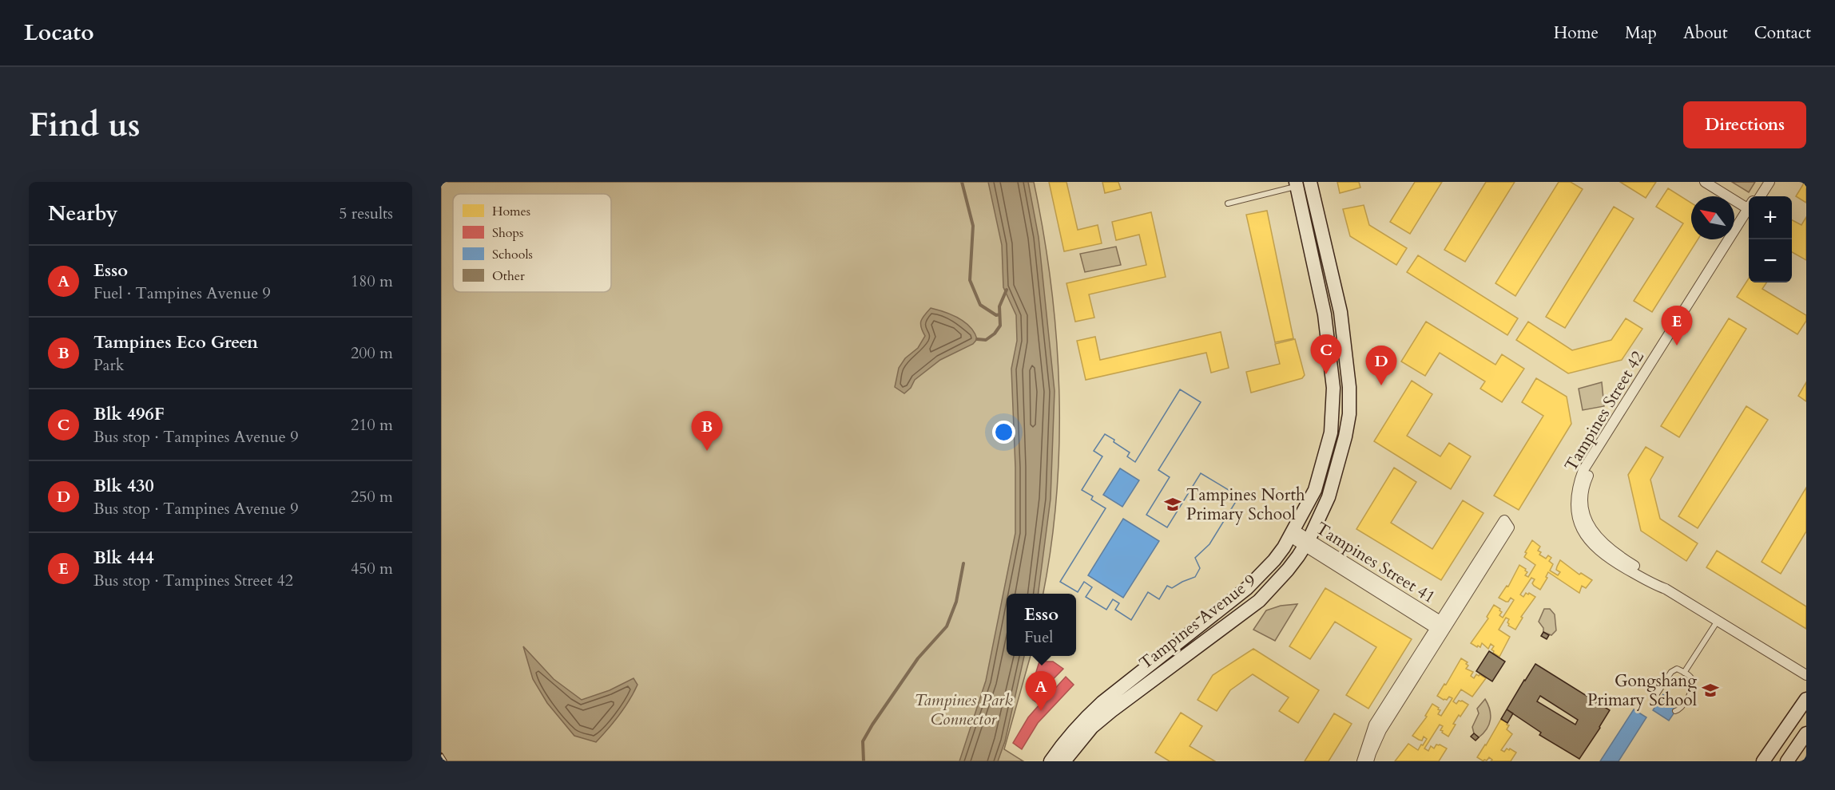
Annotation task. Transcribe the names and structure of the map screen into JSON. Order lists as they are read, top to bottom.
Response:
{
  "streets": {
    "main road": ["Tampines Avenue 9"],
    "street": ["Tampines Street 42", "Tampines Street 41"]
  },
  "crossings": [
    ["Tampines Street 41", "Tampines Avenue 9"]
  ],
  "parks": ["Tampines Park Connector"],
  "places": {
    "school or university": ["Tampines North Primary School", "Gongshang Primary School"]
  },
  "legend": [
    "Homes",
    "Shops",
    "Schools",
    "Other"
  ],
  "north": "top left",
  "page": {
    "header": "Locato",
    "nav": [
      "Home",
      "Map",
      "About",
      "Contact"
    ],
    "buttons": "Directions",
    "title": "Find us",
    "heading": ["Nearby", "5 results"],
    "map_buttons": ["+", "−"],
    "list": [
      {
        "mark": "A",
        "name": "Esso",
        "note": "Fuel · Tampines Avenue 9",
        "value": "180 m"
      },
      {
        "mark": "B",
        "name": "Tampines Eco Green",
        "note": "Park",
        "value": "200 m"
      },
      {
        "mark": "C",
        "name": "Blk 496F",
        "note": "Bus stop · Tampines Avenue 9",
        "value": "210 m"
      },
      {
        "mark": "D",
        "name": "Blk 430",
        "note": "Bus stop · Tampines Avenue 9",
        "value": "250 m"
      },
      {
        "mark": "E",
        "name": "Blk 444",
        "note": "Bus stop · Tampines Street 42",
        "value": "450 m"
      }
    ],
    "pins": [
      "E",
      "C",
      "D",
      "B",
      "A"
    ],
    "popup": ["Esso", "Fuel"]
  }
}
